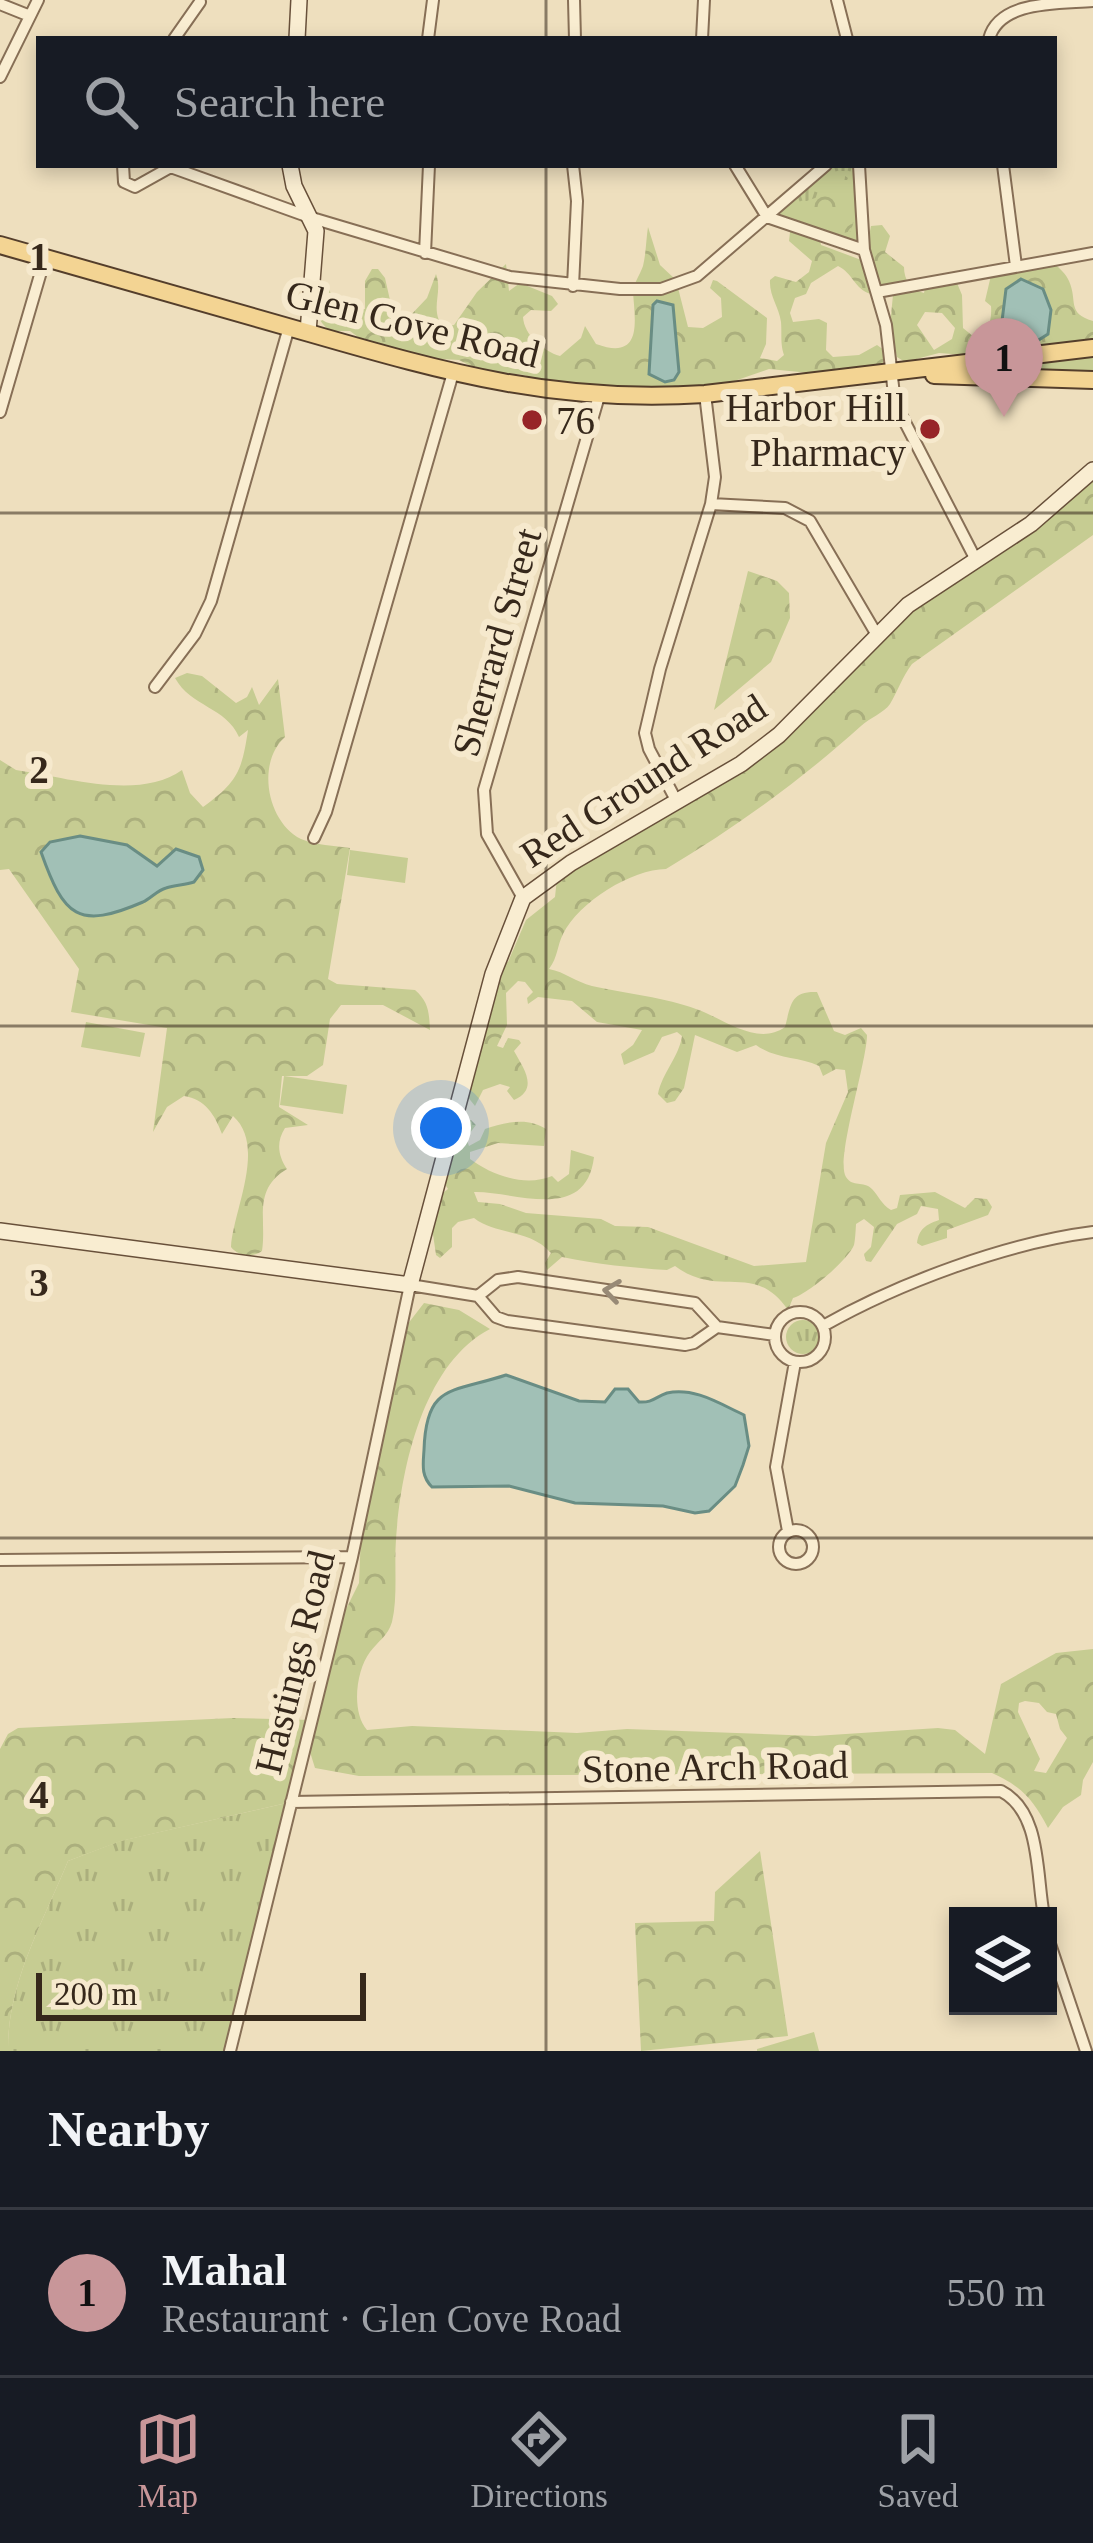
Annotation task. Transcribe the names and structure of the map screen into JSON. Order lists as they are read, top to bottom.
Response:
{
  "streets": {
    "main road": ["Glen Cove Road"],
    "street": [
      "Sherrard Street",
      "Red Ground Road",
      "Hastings Road",
      "Stone Arch Road"
    ]
  },
  "crossings": [
    ["Glen Cove Road", "Sherrard Street"],
    ["Sherrard Street", "Red Ground Road"],
    ["Red Ground Road", "Hastings Road"],
    ["Hastings Road", "Stone Arch Road"]
  ],
  "places": ["76", "Harbor Hill Pharmacy"],
  "scale_bar": "200 m",
  "page": {
    "search": "Search here",
    "pins": "1",
    "scale": "200 m",
    "heading": "Nearby",
    "list": [
      {
        "mark": "1",
        "name": "Mahal",
        "note": "Restaurant · Glen Cove Road",
        "value": "550 m"
      }
    ],
    "nav": ["Map", "Directions", "Saved"]
  },
  "grid": {
    "rows": [
      "1",
      "2",
      "3",
      "4"
    ]
  }
}
